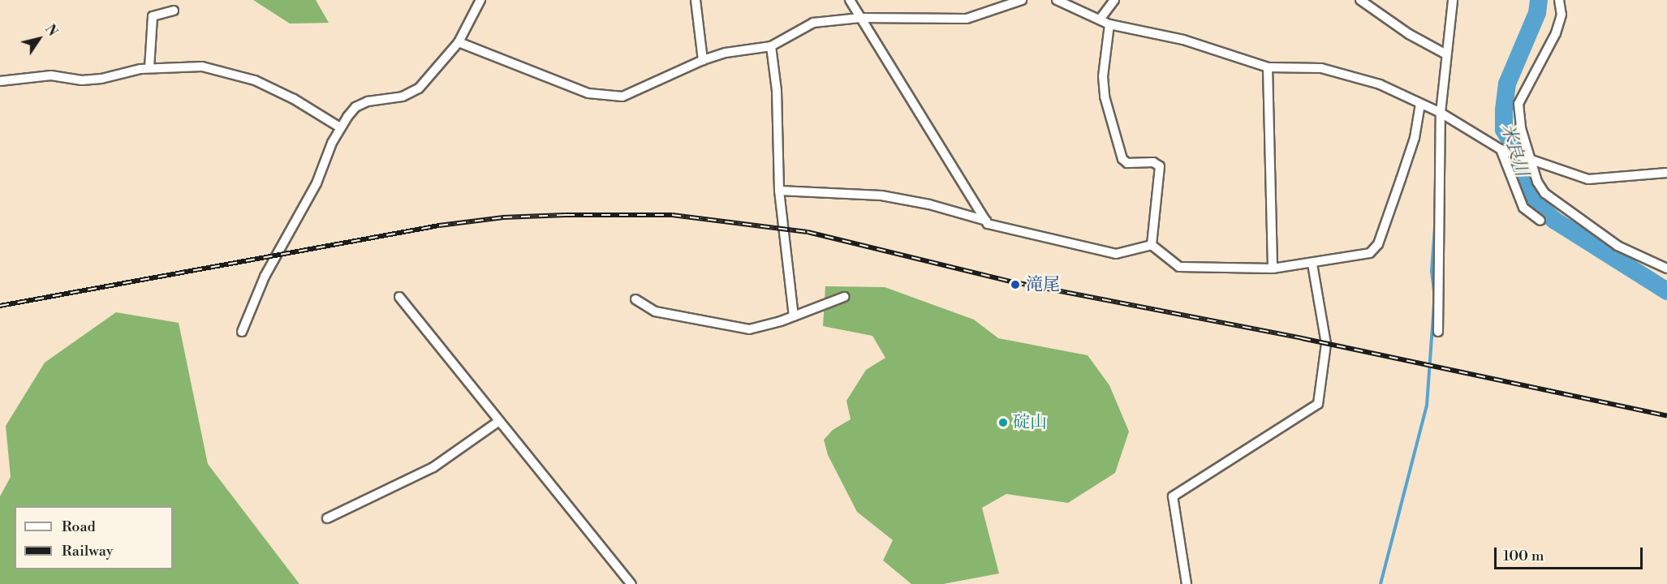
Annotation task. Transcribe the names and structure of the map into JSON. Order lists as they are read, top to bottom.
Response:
{
  "water": ["米良川"],
  "places": ["滝尾", "碇山"],
  "legend": ["Road", "Railway"],
  "scale_bar": "100 m",
  "north": "top right"
}
